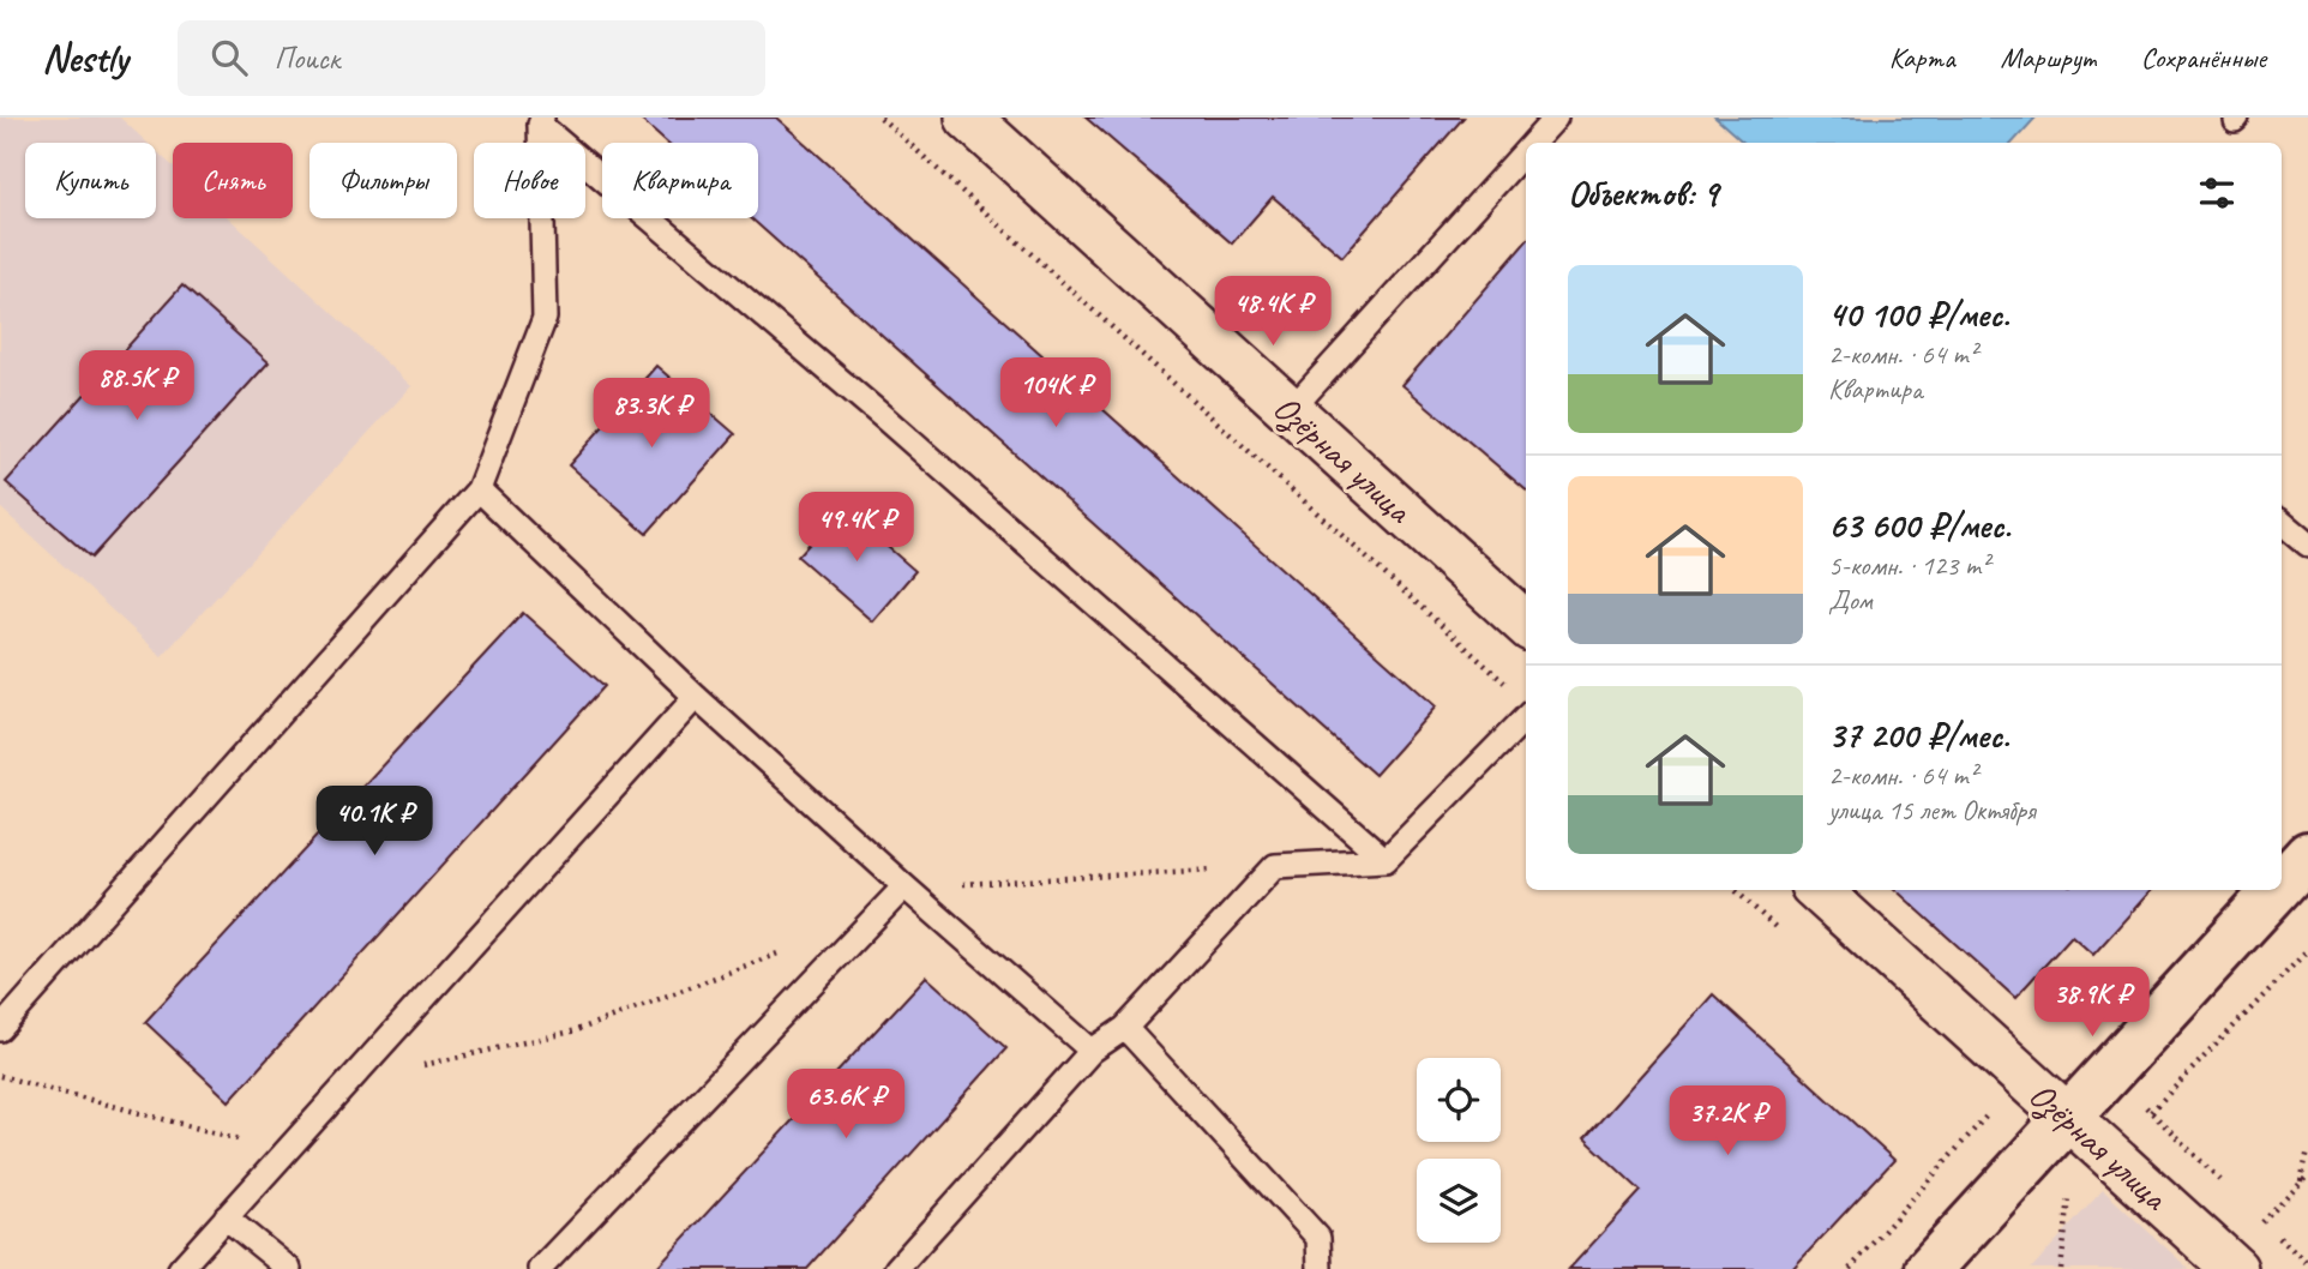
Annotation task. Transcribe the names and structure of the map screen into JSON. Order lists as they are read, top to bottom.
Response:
{
  "streets": {
    "street": ["Озёрная улица"]
  },
  "page": {
    "header": "Nestly",
    "search": "Поиск",
    "nav": ["Карта", "Маршрут", "Сохранённые"],
    "chip": [
      "Купить",
      "Снять",
      "Фильтры",
      "Новое",
      "Квартира"
    ],
    "heading": "Объектов: 9",
    "list": [
      {
        "name": "40 100 ₽/мес.",
        "note": "2-комн. · 64 m² · Квартира"
      },
      {
        "name": "63 600 ₽/мес.",
        "note": "5-комн. · 123 m² · Дом"
      },
      {
        "name": "37 200 ₽/мес.",
        "note": "2-комн. · 64 m² · улица 15 лет Октября"
      }
    ],
    "price": [
      "48.4K ₽",
      "88.5K ₽",
      "104K ₽",
      "83.3K ₽",
      "49.4K ₽",
      "40.1K ₽",
      "38.9K ₽",
      "63.6K ₽",
      "37.2K ₽"
    ]
  }
}
